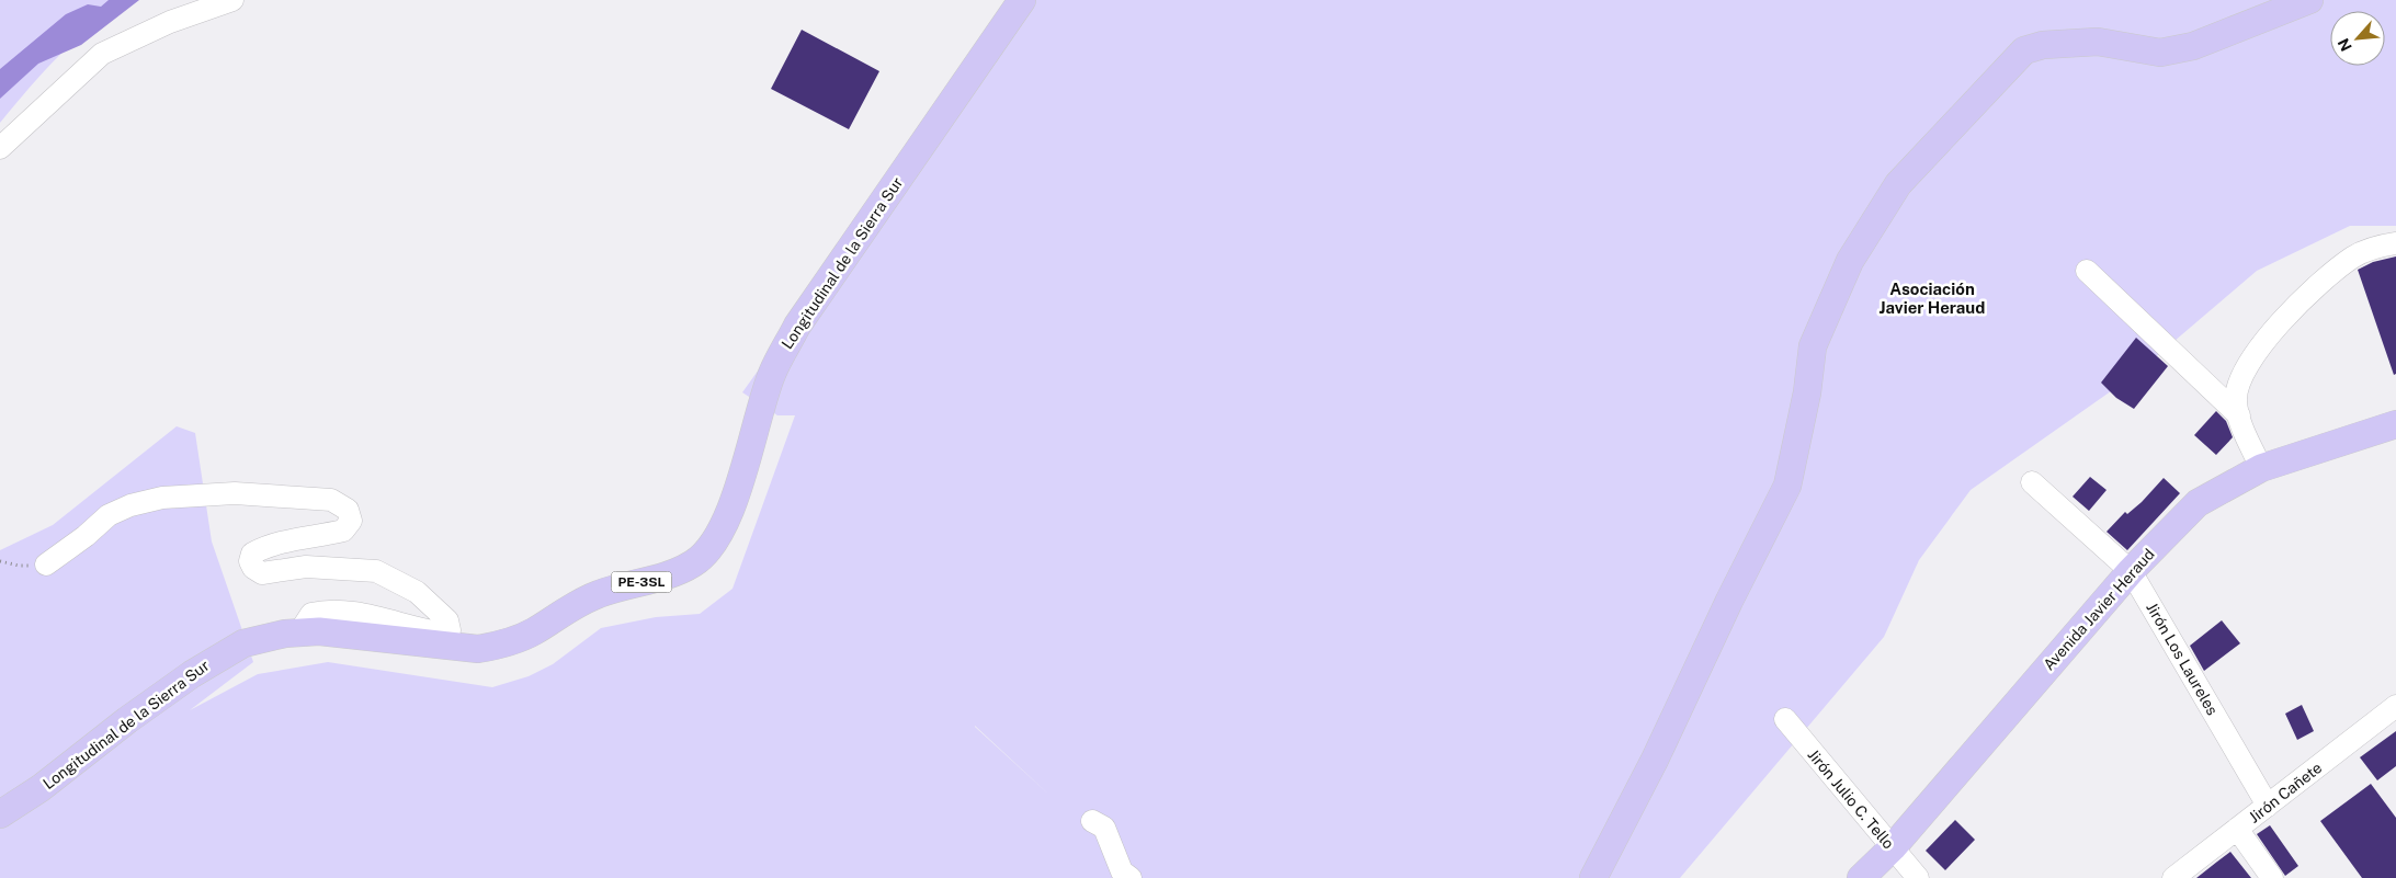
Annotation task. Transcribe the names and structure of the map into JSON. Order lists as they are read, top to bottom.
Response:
{
  "streets": {
    "main road": ["Longitudinal de la Sierra Sur", "PE-3SL", "Avenida Javier Heraud"],
    "street": ["Jirón Los Laureles", "Jirón Cañete", "Jirón Julio C. Tello"]
  },
  "crossings": [
    ["Avenida Javier Heraud", "Jirón Los Laureles"],
    ["Avenida Javier Heraud", "Jirón Julio C. Tello"],
    ["Jirón Los Laureles", "Jirón Cañete"]
  ],
  "districts": ["Asociación Javier Heraud"],
  "north": "bottom left"
}
